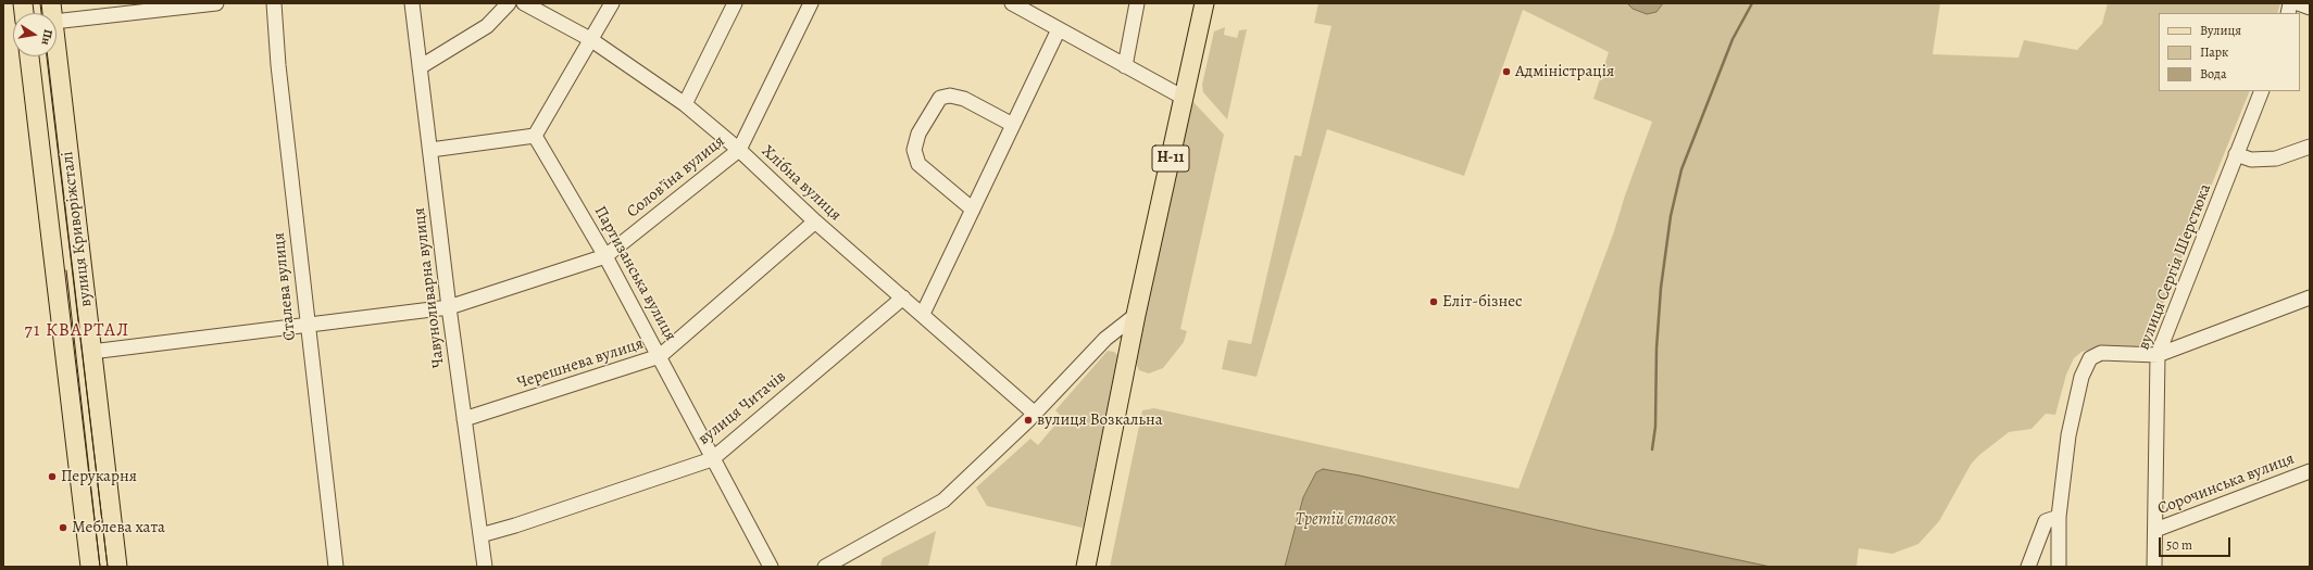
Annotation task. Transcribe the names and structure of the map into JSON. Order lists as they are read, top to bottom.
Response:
{
  "streets": {
    "main road": ["Н-11", "вулиця Криворіжсталі"],
    "street": [
      "Соловʼїна вулиця",
      "Хлібна вулиця",
      "вулиця Сергія Шерстюка",
      "Партизанська вулиця",
      "Сталева вулиця",
      "Чавуноливарна вулиця",
      "Черешнева вулиця",
      "вулиця Читачів",
      "Сорочинська вулиця"
    ]
  },
  "crossings": [
    ["Соловʼїна вулиця", "Хлібна вулиця"],
    ["Соловʼїна вулиця", "вулиця Криворіжсталі"],
    ["Соловʼїна вулиця", "Партизанська вулиця"],
    ["Соловʼїна вулиця", "Сталева вулиця"],
    ["Соловʼїна вулиця", "Чавуноливарна вулиця"],
    ["Хлібна вулиця", "Черешнева вулиця"],
    ["Хлібна вулиця", "вулиця Читачів"],
    ["вулиця Сергія Шерстюка", "Сорочинська вулиця"],
    ["Партизанська вулиця", "Черешнева вулиця"],
    ["Партизанська вулиця", "вулиця Читачів"],
    ["Чавуноливарна вулиця", "Черешнева вулиця"],
    ["Чавуноливарна вулиця", "вулиця Читачів"]
  ],
  "districts": ["71 КВАРТАЛ"],
  "water": ["Третій ставок"],
  "places": [
    "Адміністрація",
    "Еліт-бізнес",
    "вулиця Возкальна",
    "Перукарня",
    "Меблева хата"
  ],
  "legend": ["Вулиця", "Парк", "Вода"],
  "scale_bar": "50 m",
  "north": "right"
}
